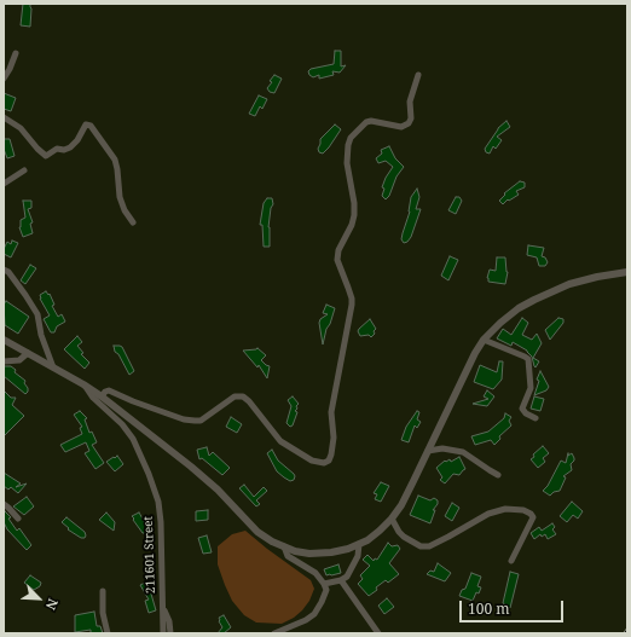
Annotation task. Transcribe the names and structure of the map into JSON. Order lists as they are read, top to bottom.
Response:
{
  "streets": {
    "street": ["211601 Street"]
  },
  "scale_bar": "100 m",
  "north": "bottom right"
}
